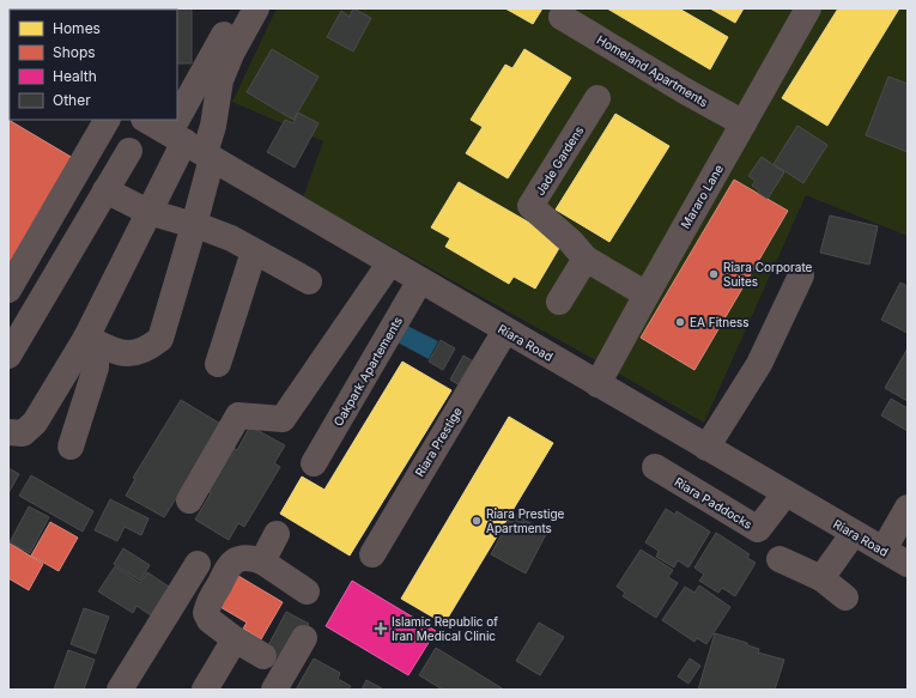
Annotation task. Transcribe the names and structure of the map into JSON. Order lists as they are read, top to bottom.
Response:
{
  "streets": {
    "street": [
      "Homeland Apartments",
      "Jade Gardens",
      "Mararo Lane",
      "Riara Road",
      "Oakpark Apartements",
      "Riara Prestige",
      "Riara Paddocks"
    ]
  },
  "crossings": [
    ["Homeland Apartments", "Mararo Lane"],
    ["Jade Gardens", "Mararo Lane"],
    ["Mararo Lane", "Riara Road"],
    ["Riara Road", "Oakpark Apartements"],
    ["Riara Road", "Riara Prestige"],
    ["Riara Road", "Riara Paddocks"]
  ],
  "places": {
    "other": ["Riara Corporate Suites", "EA Fitness", "Riara Prestige Apartments"],
    "health": ["Islamic Republic of Iran Medical Clinic"]
  },
  "legend": [
    "Homes",
    "Shops",
    "Health",
    "Other"
  ]
}
